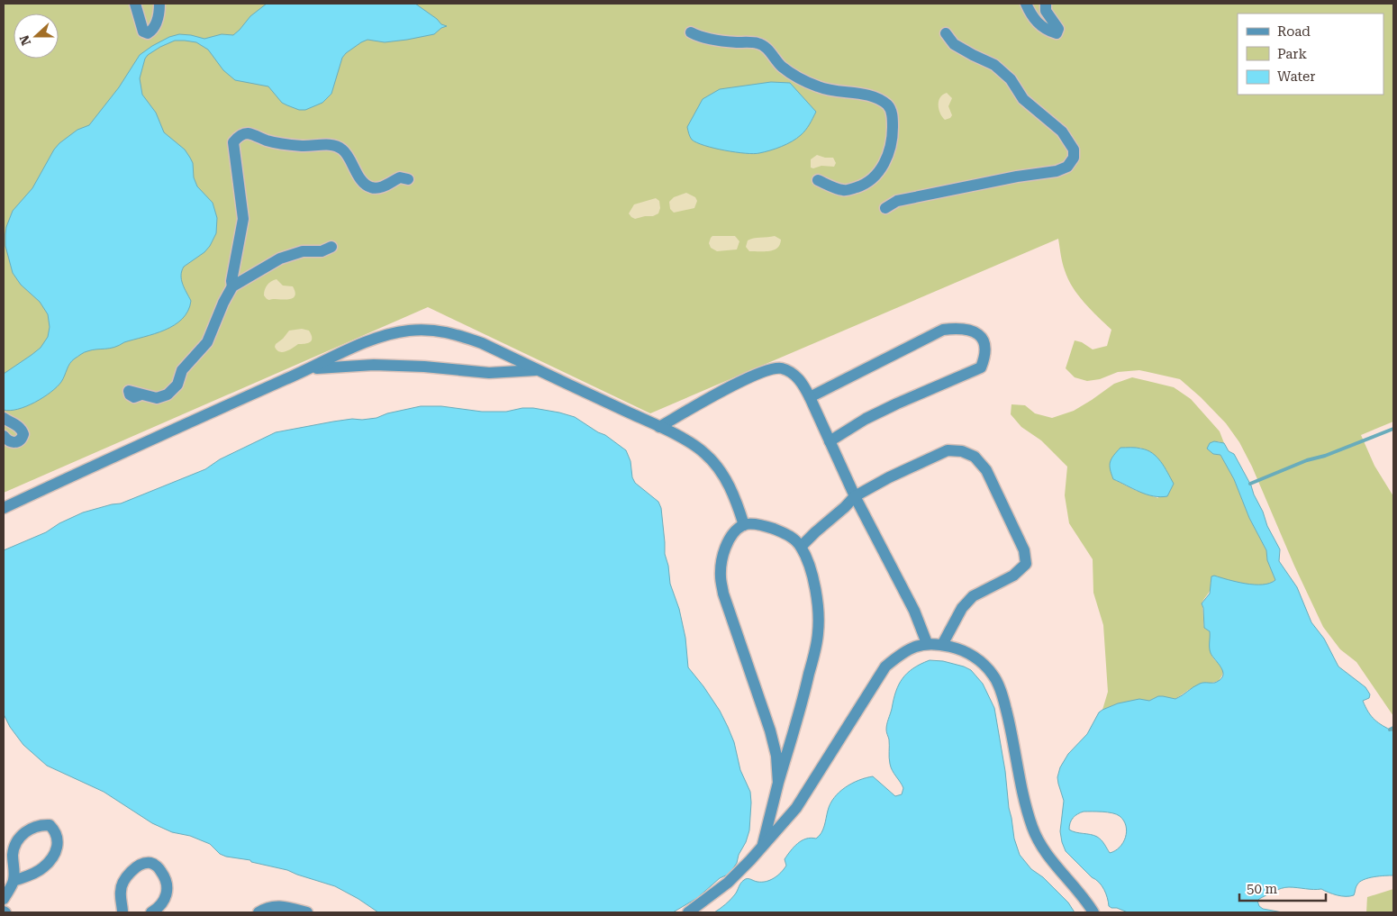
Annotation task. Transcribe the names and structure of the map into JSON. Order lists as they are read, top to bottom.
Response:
{
  "legend": ["Road", "Park", "Water"],
  "scale_bar": "50 m",
  "north": "left"
}
